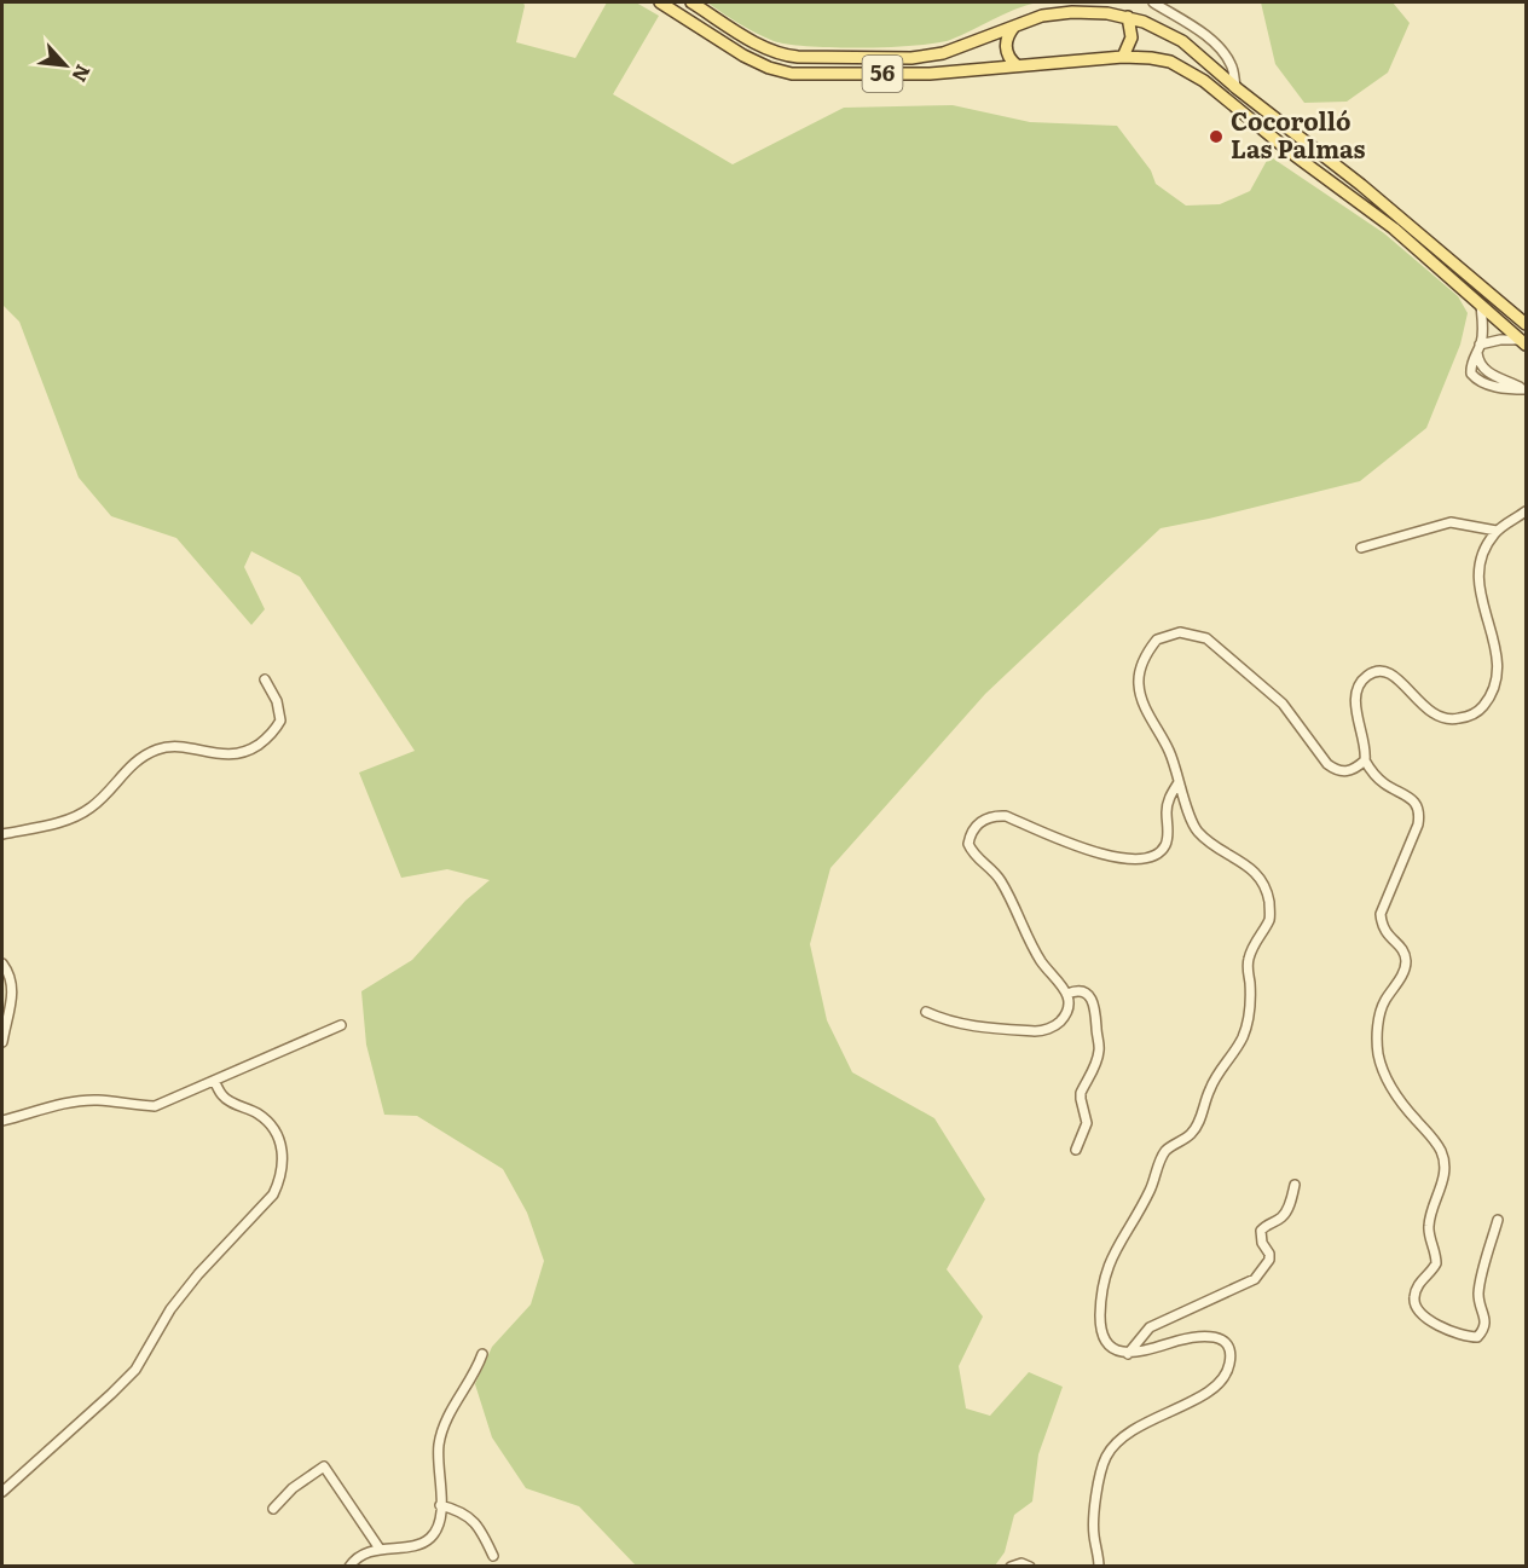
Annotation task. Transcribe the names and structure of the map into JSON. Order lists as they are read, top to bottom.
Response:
{
  "streets": {
    "main road": ["56"]
  },
  "places": ["Cocorolló Las Palmas"],
  "north": "bottom right"
}
